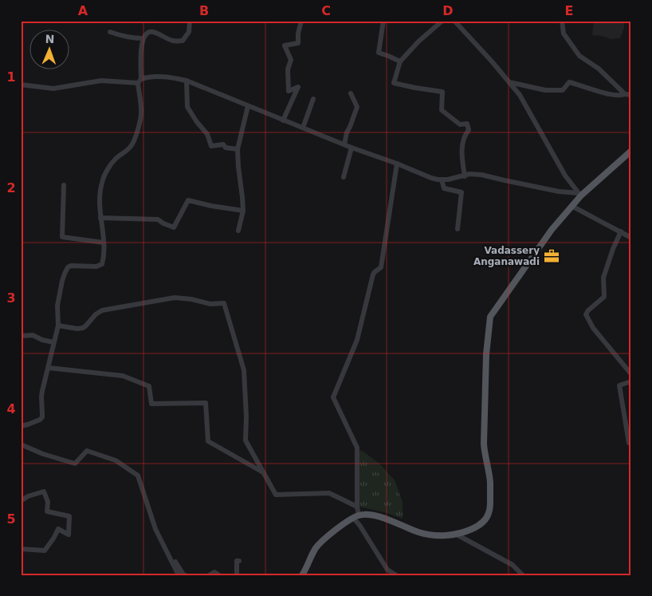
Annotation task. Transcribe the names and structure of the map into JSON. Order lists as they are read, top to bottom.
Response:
{
  "places": {
    "office": ["Vadassery Anganawadi"]
  },
  "north": "top",
  "grid": {
    "columns": [
      "A",
      "B",
      "C",
      "D",
      "E"
    ],
    "rows": [
      "1",
      "2",
      "3",
      "4",
      "5"
    ]
  }
}
